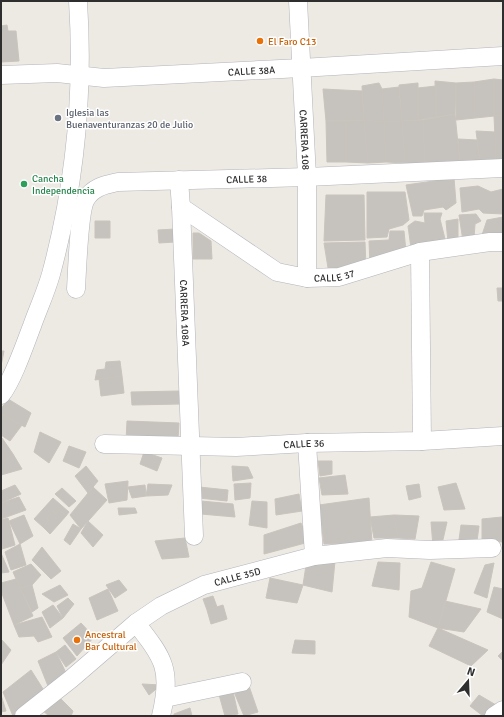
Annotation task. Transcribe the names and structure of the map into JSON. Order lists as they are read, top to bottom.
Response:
{
  "streets": {
    "street": [
      "CALLE 38A",
      "CARRERA 108",
      "CALLE 38",
      "CALLE 37",
      "CARRERA 108A",
      "CALLE 36",
      "CALLE 35D"
    ]
  },
  "crossings": [
    ["CALLE 38A", "CARRERA 108"],
    ["CARRERA 108", "CALLE 38"],
    ["CARRERA 108", "CALLE 37"],
    ["CALLE 38", "CARRERA 108A"],
    ["CALLE 37", "CARRERA 108A"],
    ["CARRERA 108A", "CALLE 36"]
  ],
  "places": [
    "El Faro C13",
    "Iglesia las Buenaventuranzas 20 de Julio",
    "Cancha Independencia",
    "Ancestral Bar Cultural"
  ],
  "north": "top"
}
